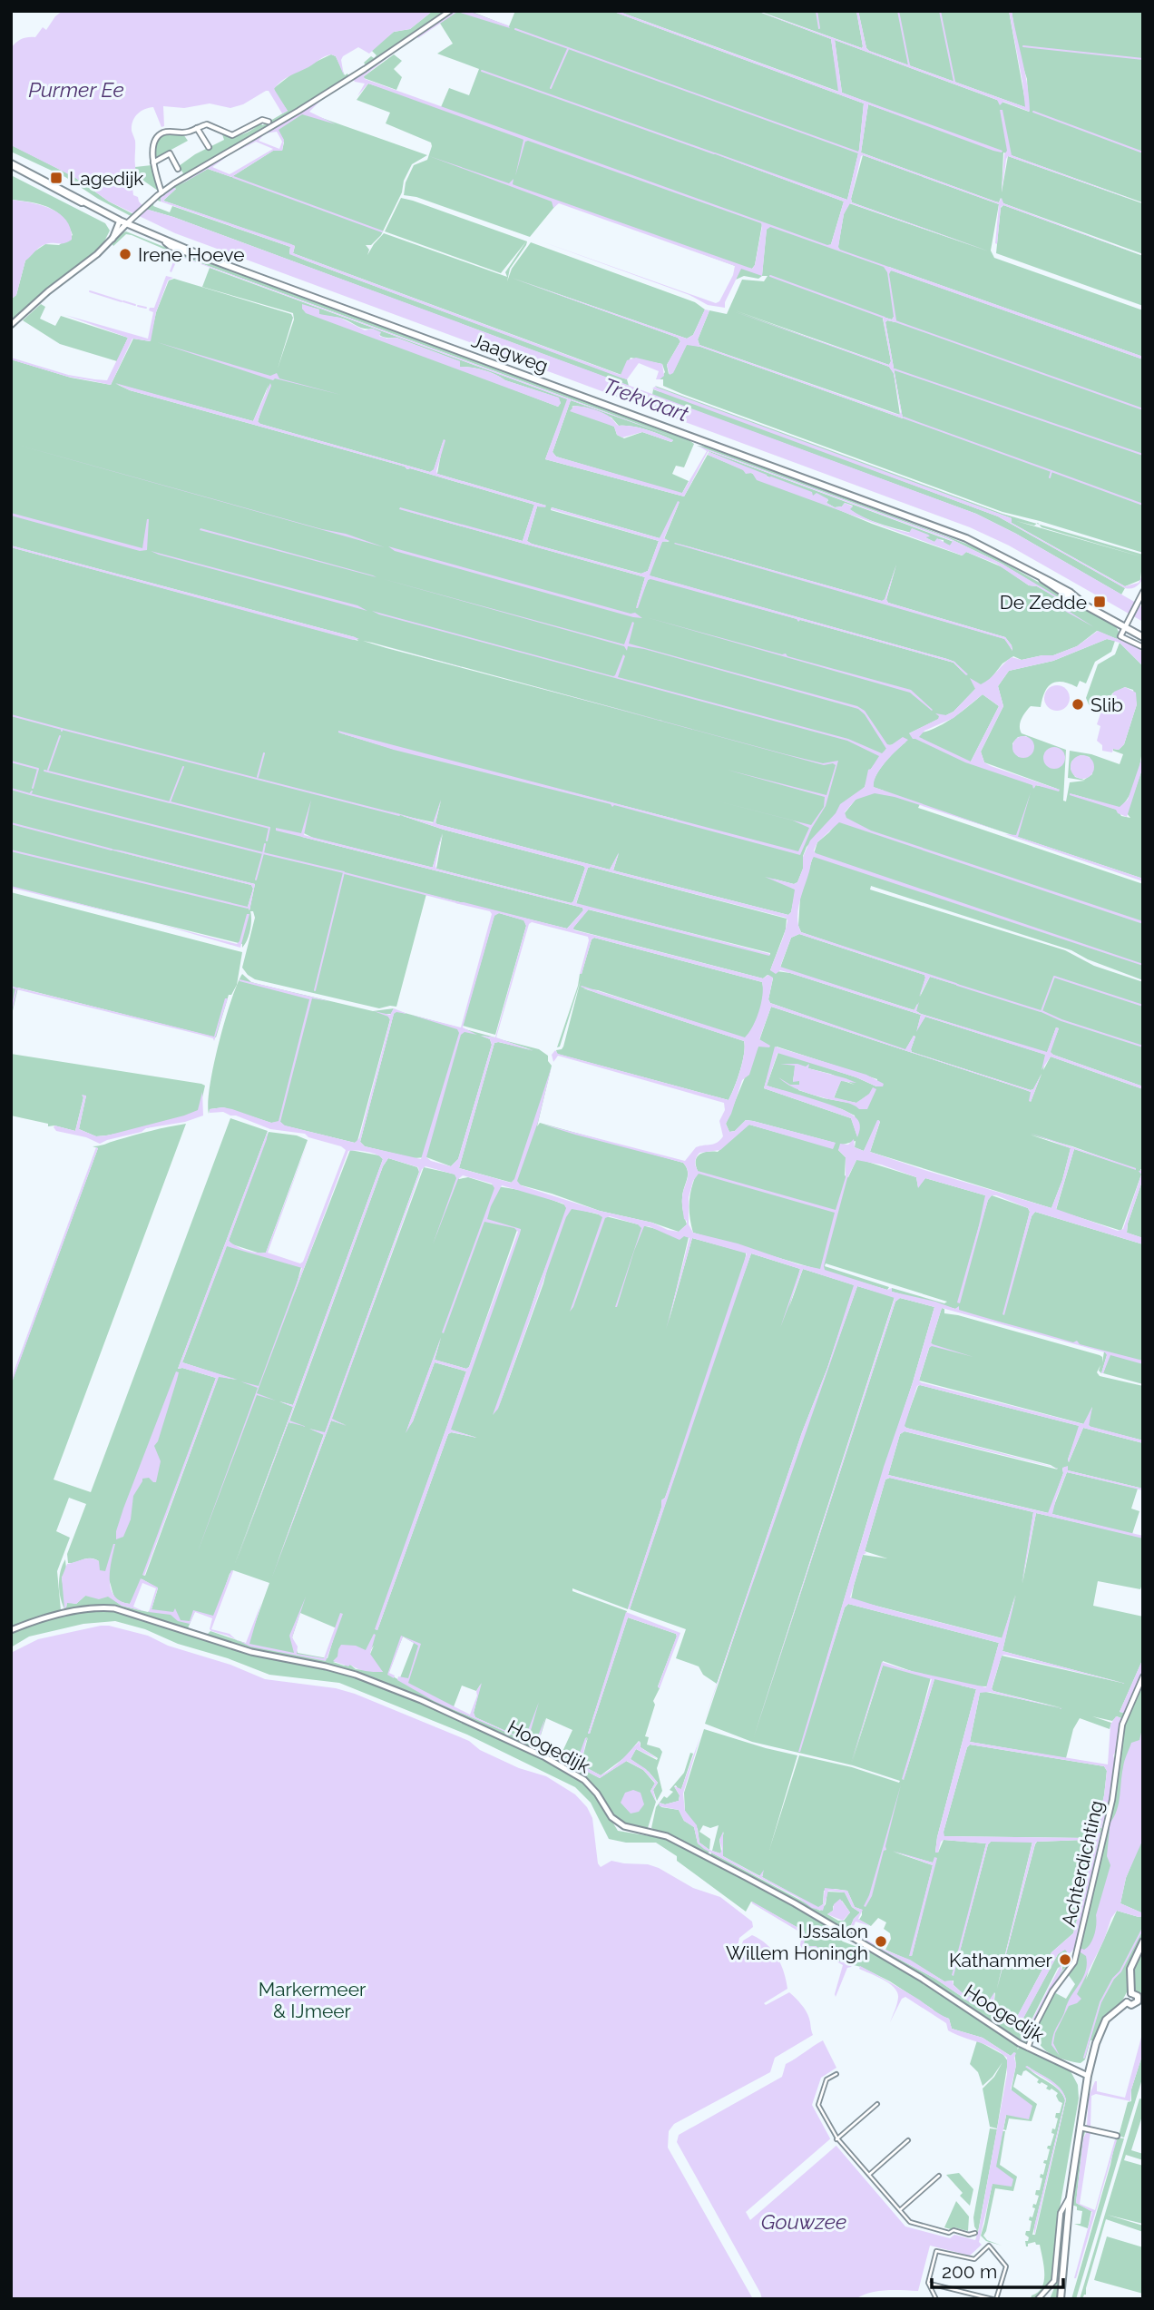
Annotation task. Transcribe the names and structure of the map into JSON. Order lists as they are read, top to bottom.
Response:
{
  "streets": {
    "main road": ["Jaagweg"],
    "street": ["Hoogedijk", "Achterdichting"]
  },
  "crossings": [
    ["Hoogedijk", "Achterdichting"]
  ],
  "water": ["Purmer Ee", "Trekvaart", "Gouwzee"],
  "parks": ["Markermeer & IJmeer"],
  "places": {
    "transit": ["Lagedijk", "De Zedde"],
    "other": [
      "Irene Hoeve",
      "Slib",
      "IJssalon Willem Honingh",
      "Kathammer"
    ]
  },
  "scale_bar": "200 m"
}
